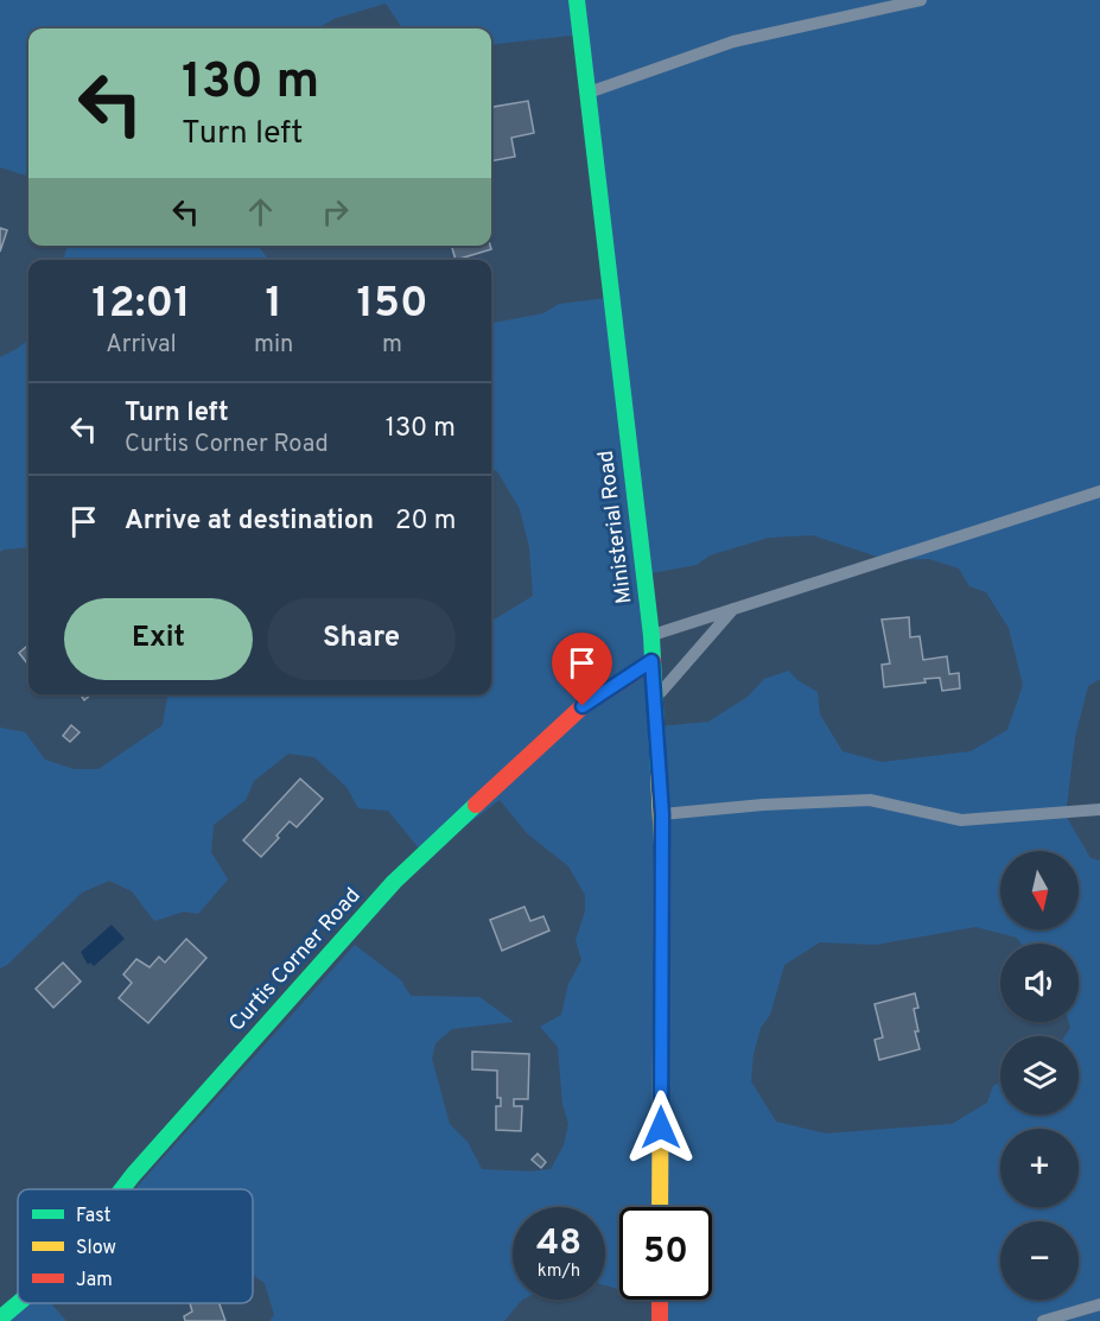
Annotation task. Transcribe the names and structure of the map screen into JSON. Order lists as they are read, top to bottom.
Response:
{
  "streets": {
    "main road": ["Ministerial Road", "Curtis Corner Road"]
  },
  "crossings": [
    ["Ministerial Road", "Curtis Corner Road"]
  ],
  "legend": ["Fast", "Slow", "Jam"],
  "north": "bottom",
  "page": {
    "turn": ["130 m", "Turn left"],
    "eta": [
      "12:01",
      "Arrival",
      "1",
      "min",
      "150",
      "m"
    ],
    "list": [
      {
        "name": "Turn left",
        "note": "Curtis Corner Road",
        "value": "130 m"
      },
      {
        "name": "Arrive at destination",
        "value": "20 m"
      }
    ],
    "buttons": ["Exit", "Share"],
    "map_buttons": ["+", "−"],
    "speed": "48 km/h",
    "limit": "50"
  }
}
